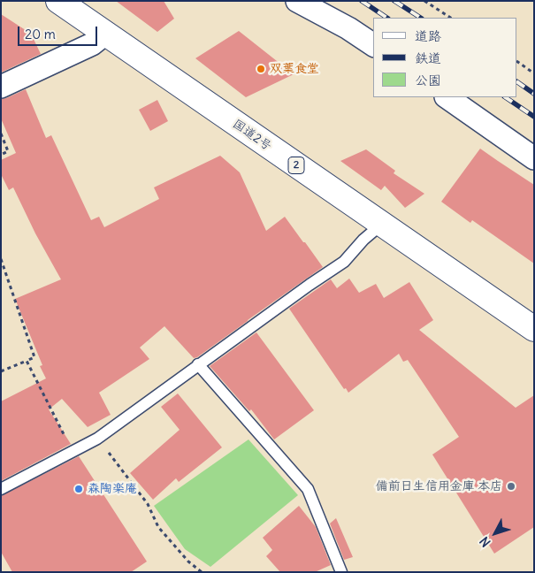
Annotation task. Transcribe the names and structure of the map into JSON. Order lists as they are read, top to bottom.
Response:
{
  "streets": {
    "highway": ["国道2号", "2"]
  },
  "places": ["双葉食堂", "備前日生信用金庫 本店", "森陶楽庵"],
  "legend": ["道路", "鉄道", "公園"],
  "scale_bar": "20 m",
  "north": "bottom left"
}
